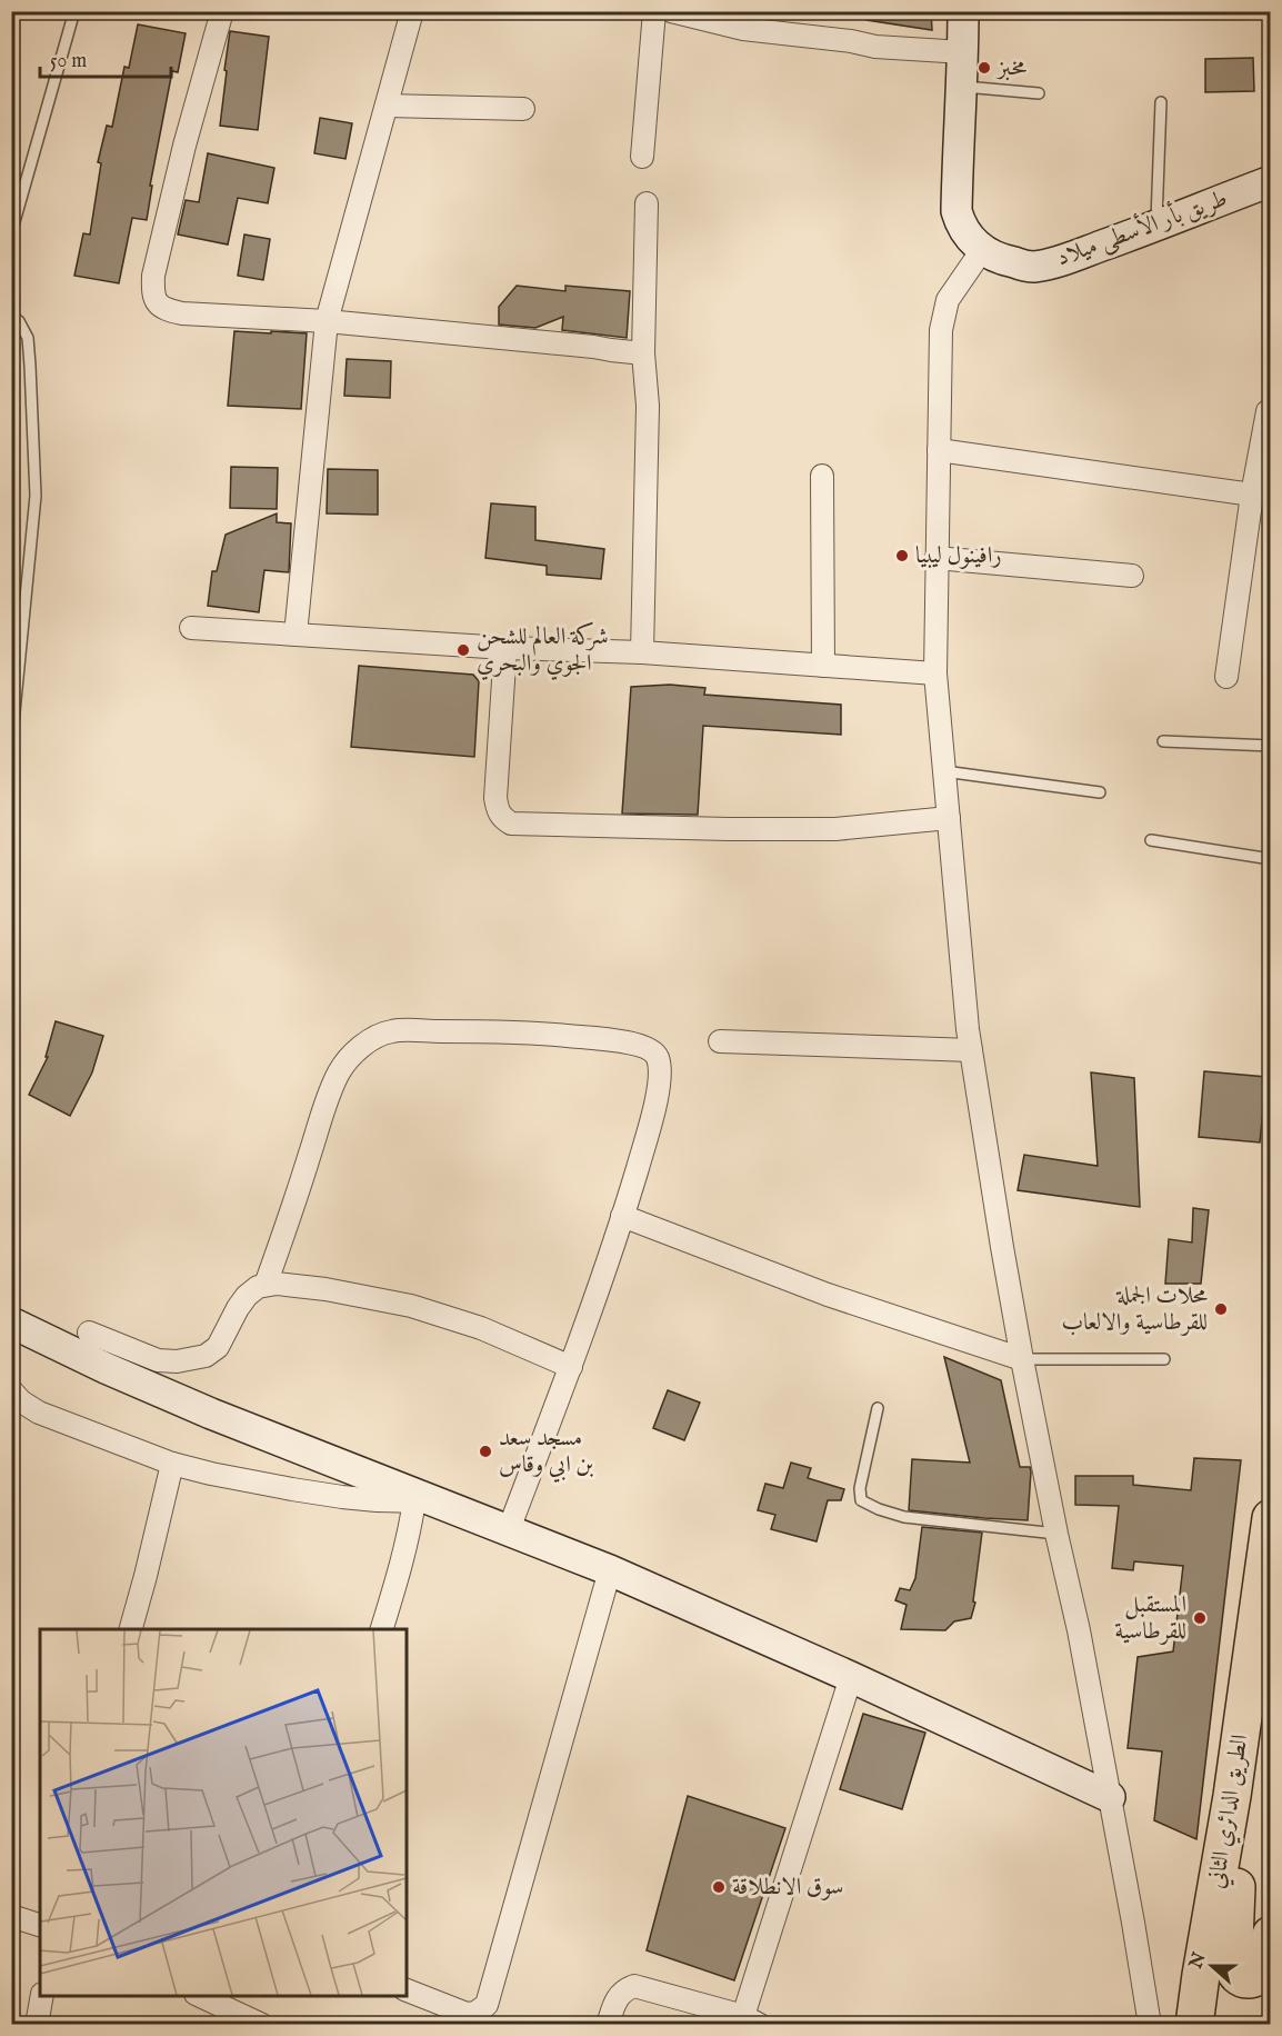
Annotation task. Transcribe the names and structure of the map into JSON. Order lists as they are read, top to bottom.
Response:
{
  "streets": {
    "highway": ["الطريق الدائري الثاني"],
    "street": ["طريق بأر الأسطى ميلاد"]
  },
  "places": [
    "مخبز",
    "رافينول ليبيا",
    "شركة العالم للشحن الجوي والبحري",
    "محلات الجملة للقرطاسية والالعاب",
    "مسجد سعد بن ابي وقاس",
    "المستقبل للقرطاسية",
    "سوق الانطلاقة"
  ],
  "scale_bar": "50 m",
  "north": "left"
}
